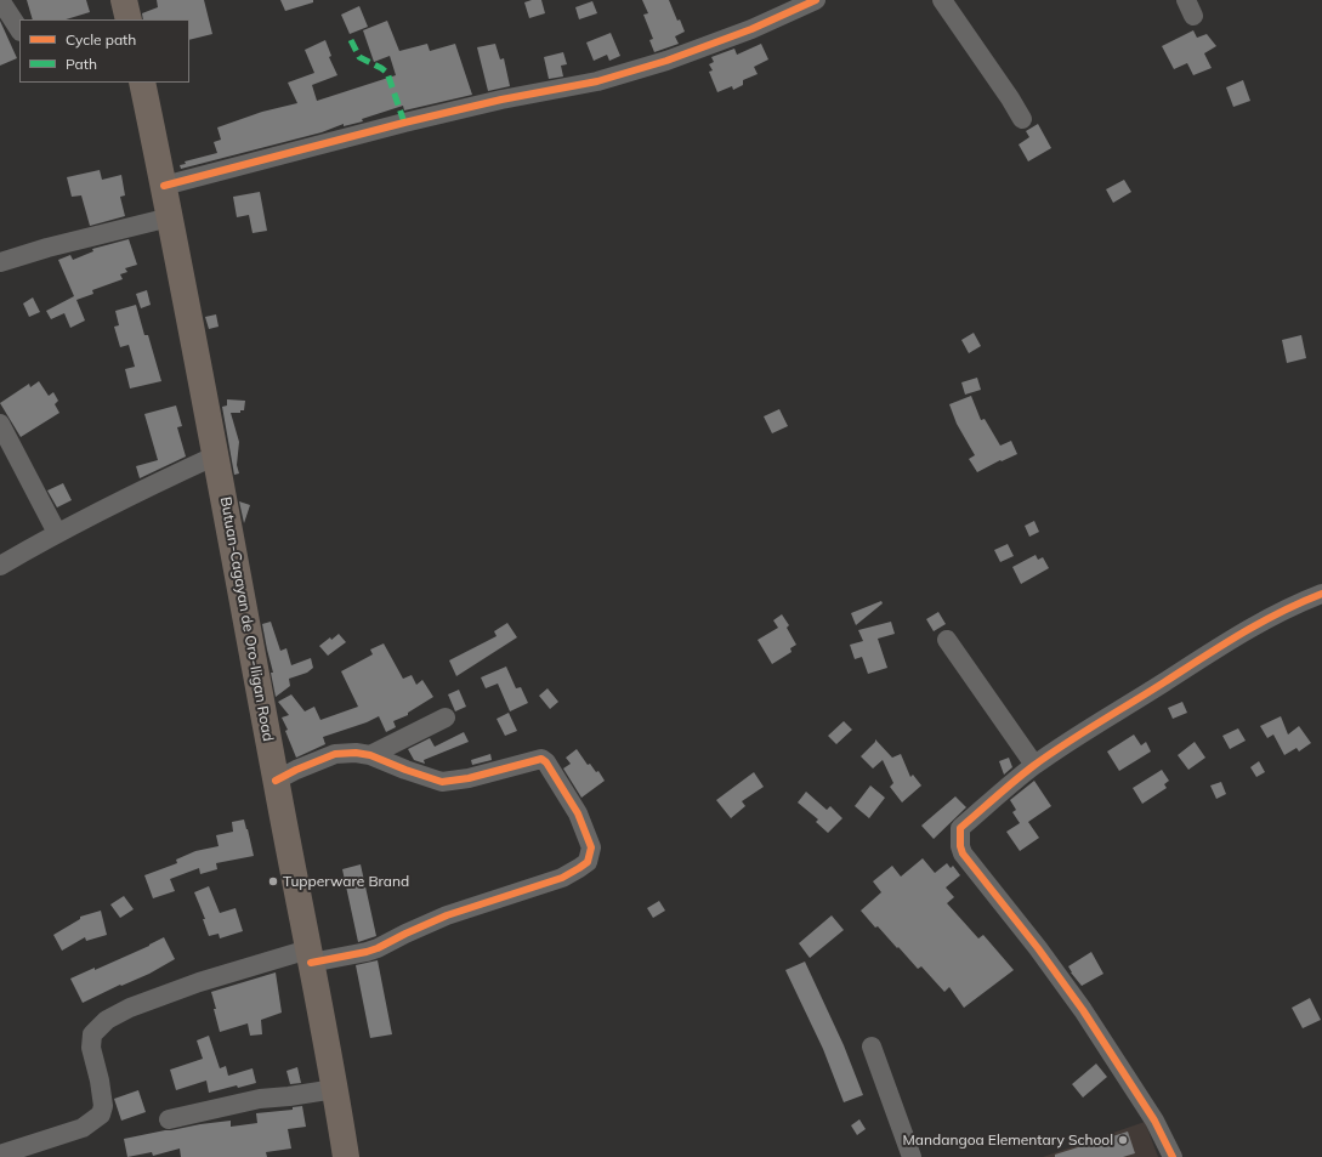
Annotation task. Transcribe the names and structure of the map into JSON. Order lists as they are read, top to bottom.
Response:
{
  "streets": {
    "highway": ["Butuan-Cagayan de Oro-Iligan Road"]
  },
  "places": ["Tupperware Brand", "Mandangoa Elementary School"],
  "legend": ["Cycle path", "Path"]
}
